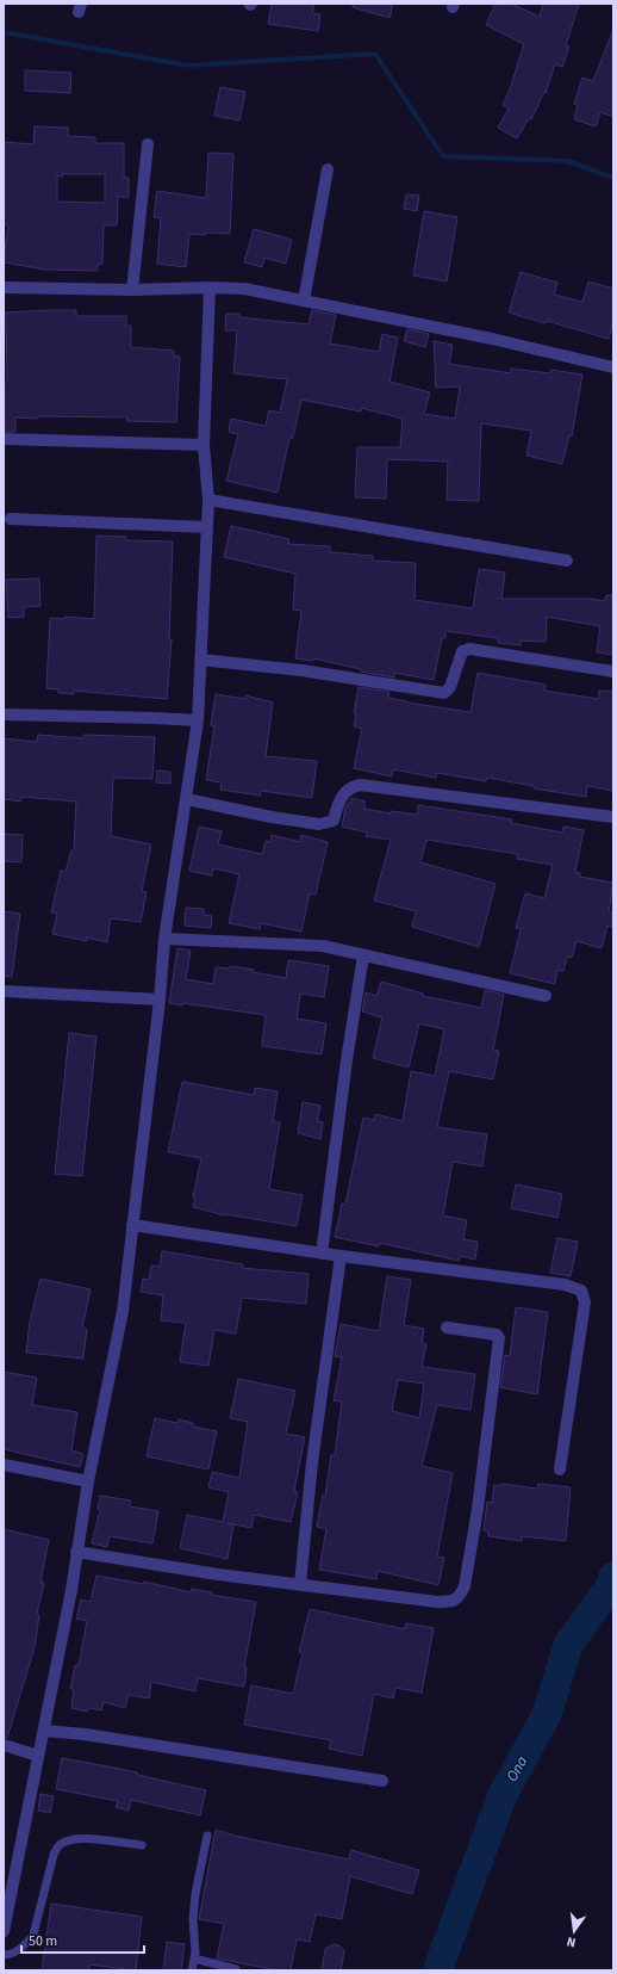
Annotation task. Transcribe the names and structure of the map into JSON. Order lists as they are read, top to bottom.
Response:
{
  "water": ["Ona"],
  "scale_bar": "50 m",
  "north": "bottom"
}
